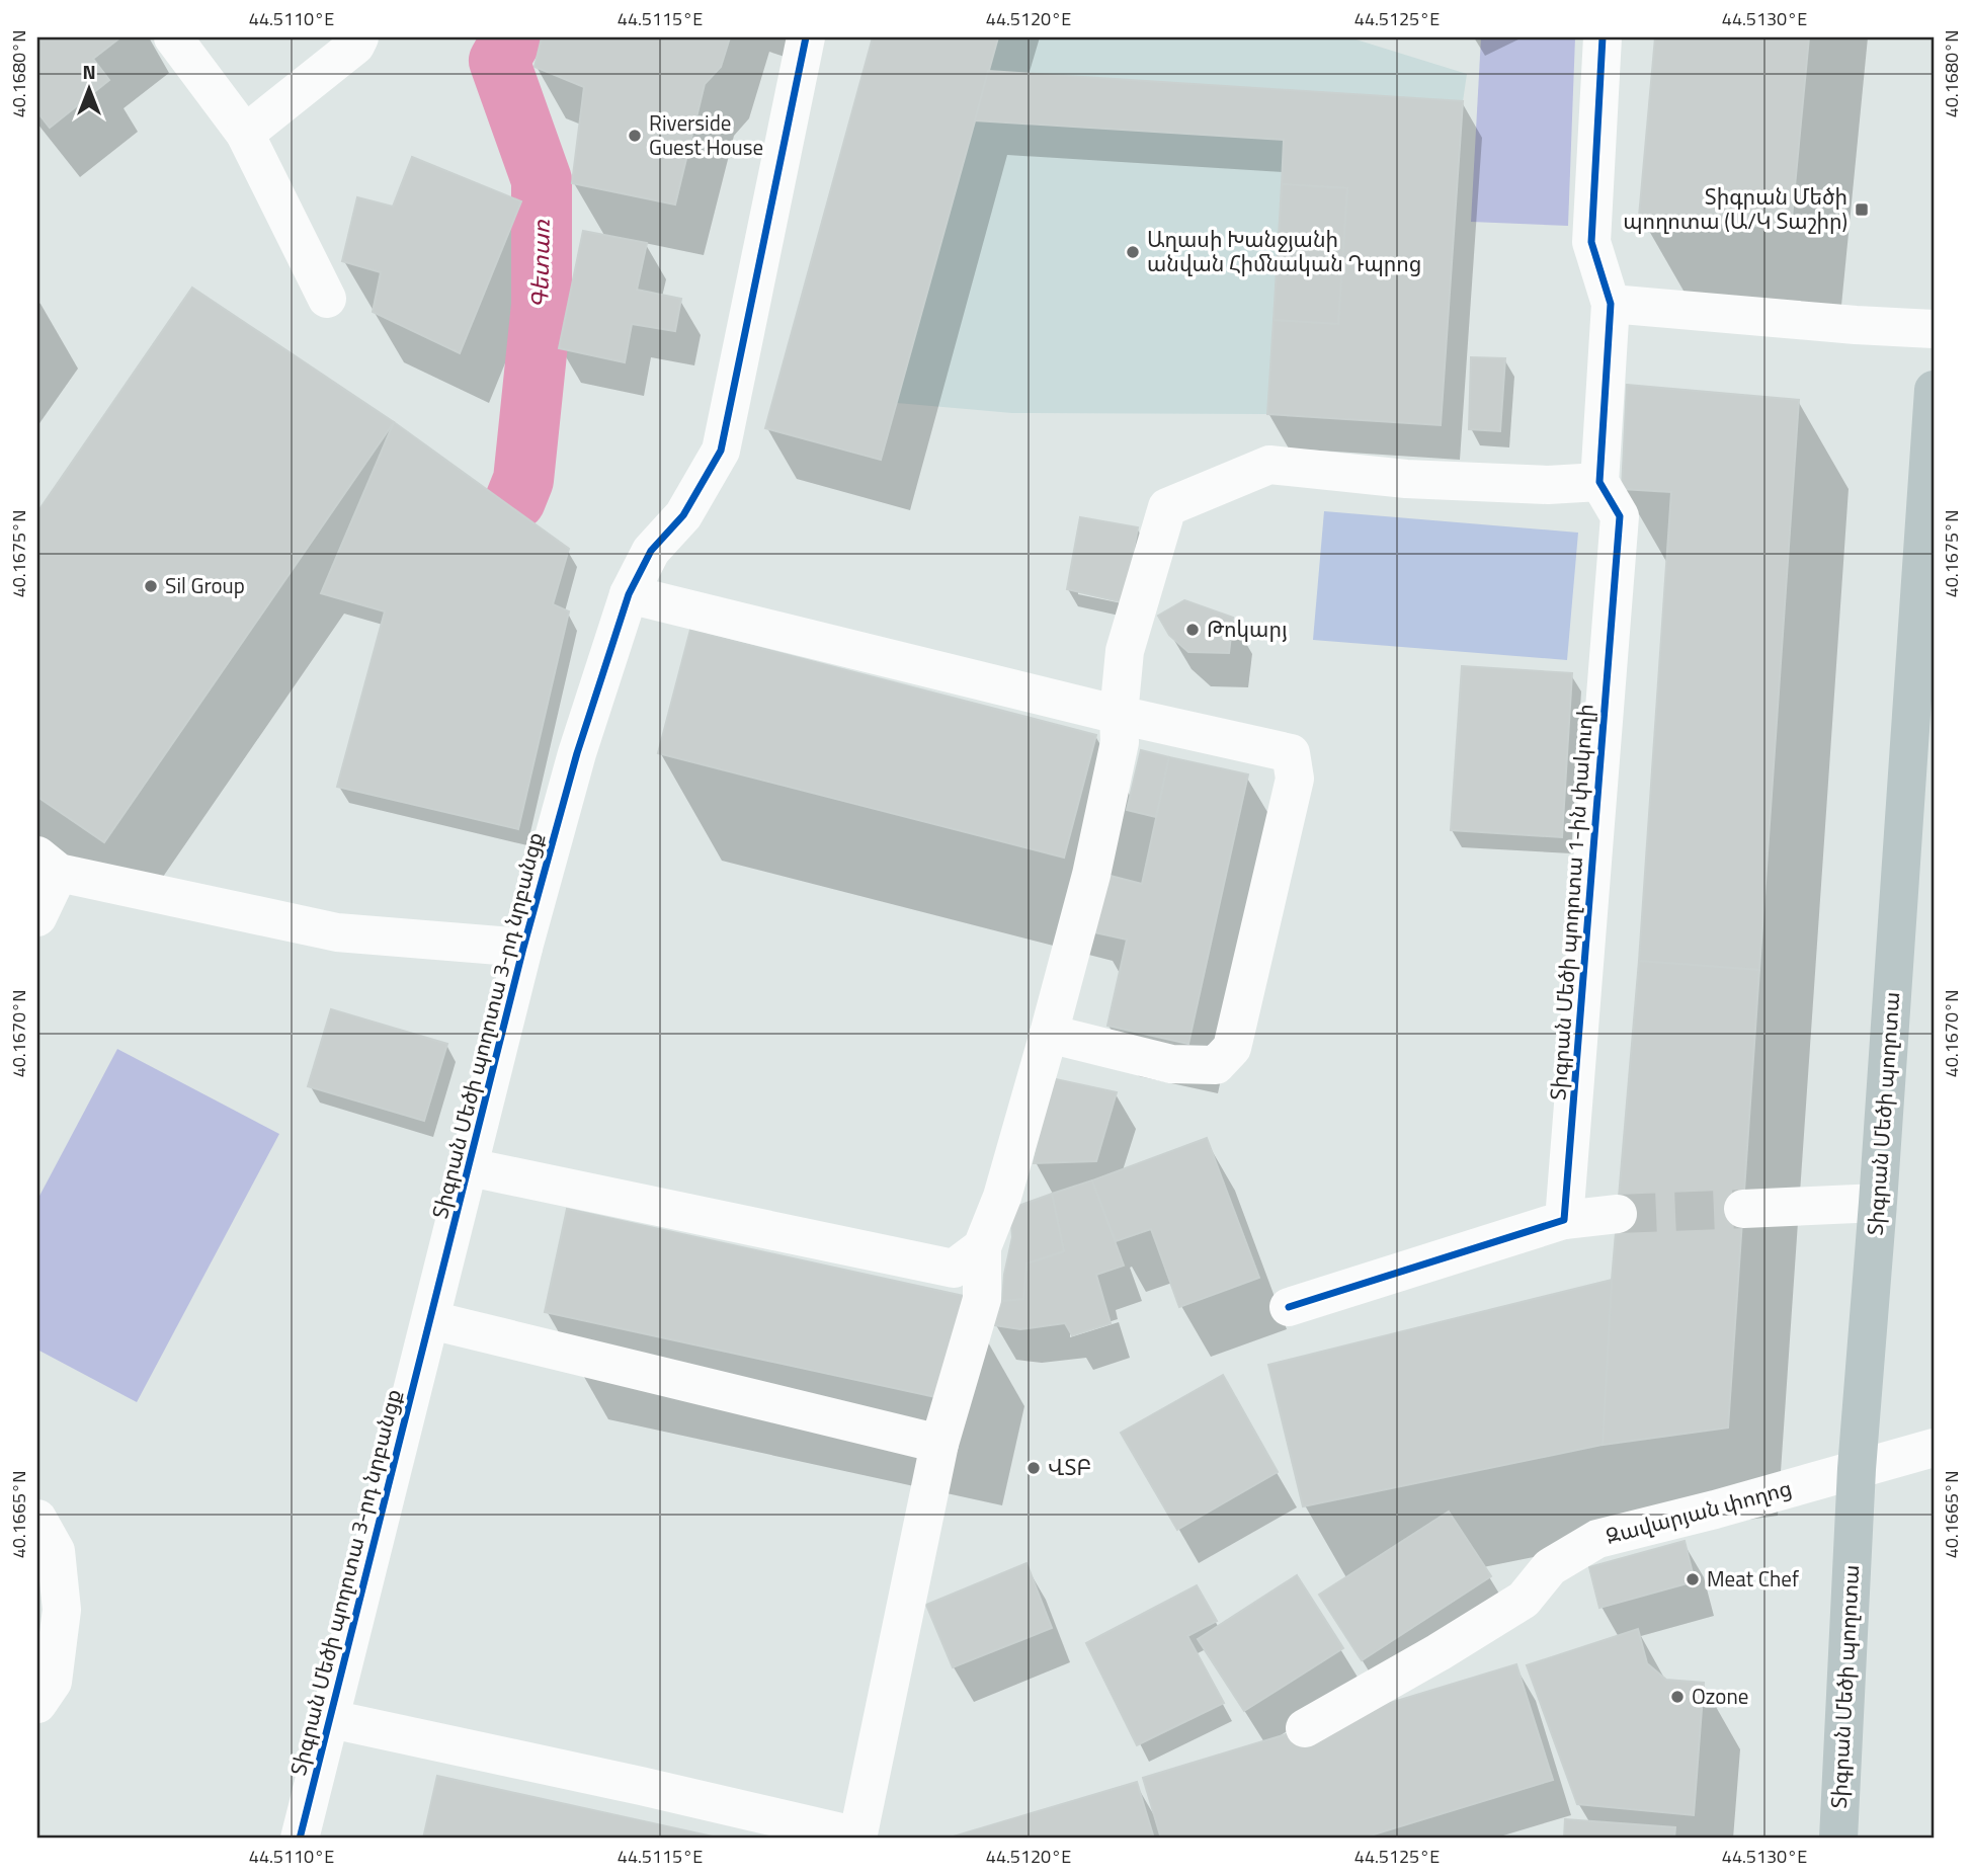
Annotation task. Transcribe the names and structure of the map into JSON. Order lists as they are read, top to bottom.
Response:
{
  "streets": {
    "main road": ["Տիգրան Մեծի պողոտա"],
    "street": ["Տիգրան Մեծի պողոտա 1-ին փակուղի", "Տիգրան Մեծի պողոտա 3-րդ նրբանցք", "Զավարյան փողոց"]
  },
  "crossings": [
    ["Տիգրան Մեծի պողոտա", "Զավարյան փողոց"]
  ],
  "water": ["Գետառ"],
  "places": {
    "other": [
      "Riverside Guest House",
      "Աղասի Խանջյանի անվան Հիմնական Դպրոց",
      "Sil Group",
      "Թոկարյ",
      "ՎՏԲ",
      "Meat Chef",
      "Ozone"
    ],
    "transit": ["Տիգրան Մեծի պողոտա (Ա/Կ Տաշիր)"]
  },
  "north": "top",
  "coordinates": [
    "44.5110°E",
    "44.5115°E",
    "44.5120°E",
    "44.5125°E",
    "44.5130°E",
    "40.1680°N",
    "40.1675°N",
    "40.1670°N",
    "40.1665°N"
  ]
}
